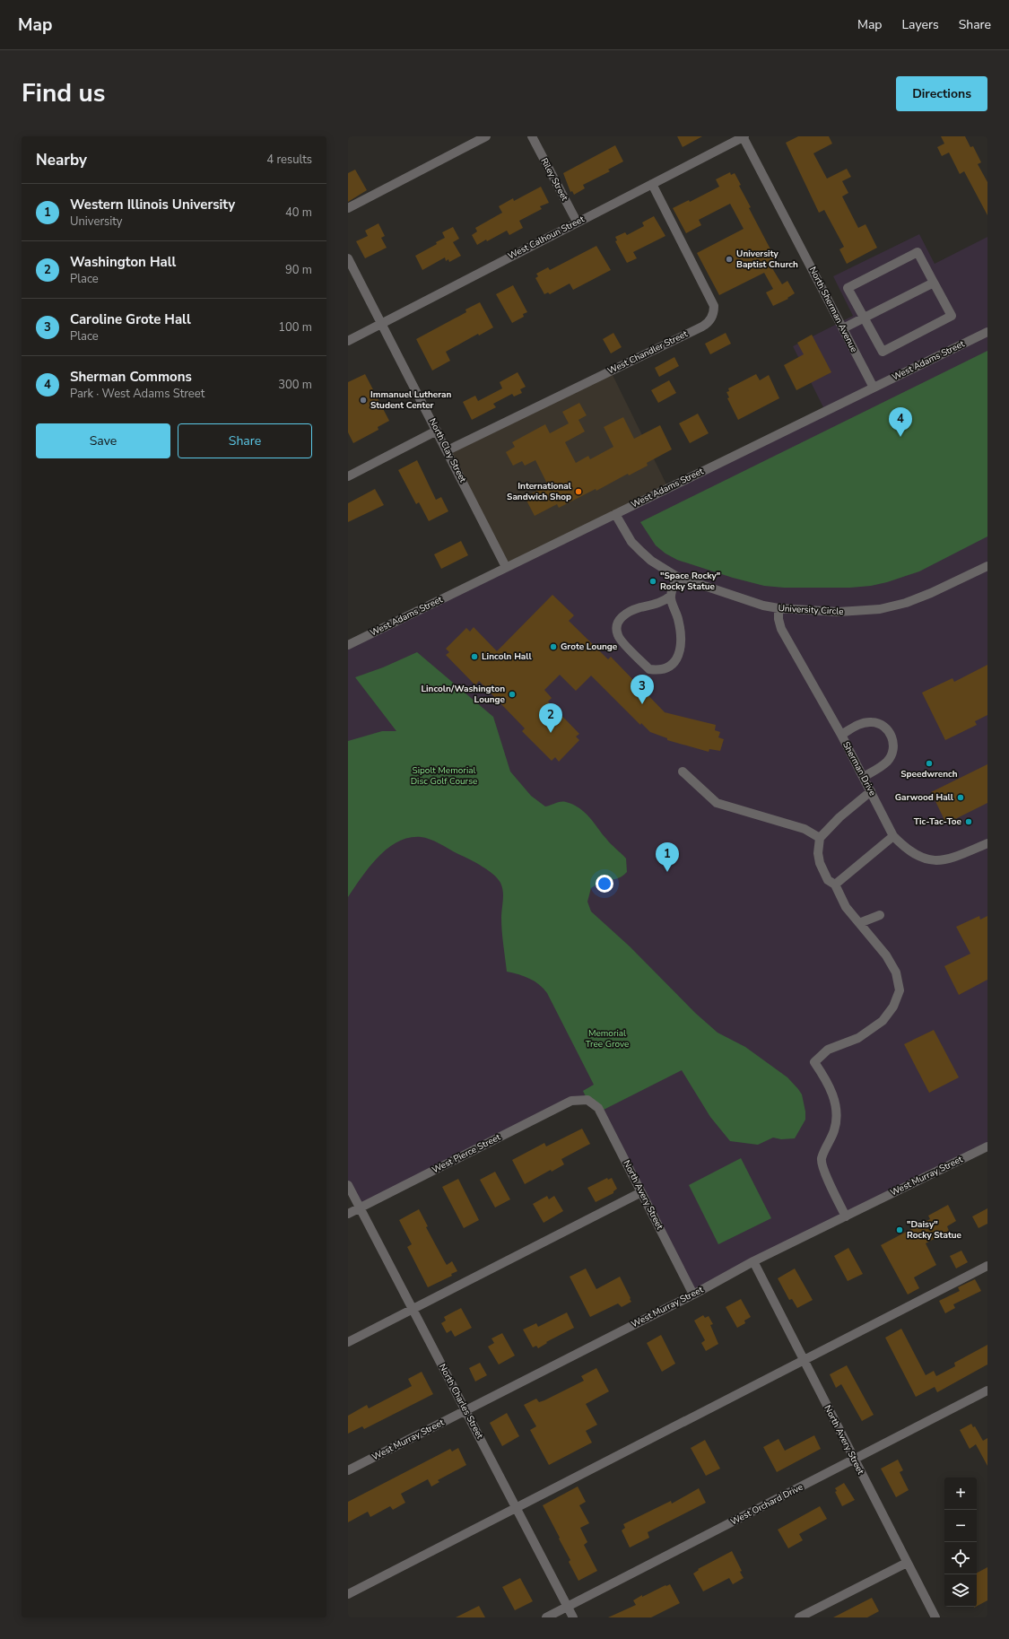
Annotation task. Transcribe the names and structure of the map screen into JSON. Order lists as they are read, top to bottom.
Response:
{
  "streets": {
    "street": [
      "Riley Street",
      "West Calhoun Street",
      "North Sherman Avenue",
      "West Chandler Street",
      "West Adams Street",
      "North Clay Street",
      "University Circle",
      "Sherman Drive",
      "West Pierce Street",
      "West Murray Street",
      "North Avery Street",
      "North Charles Street",
      "West Orchard Drive"
    ]
  },
  "crossings": [
    ["Riley Street", "West Calhoun Street"],
    ["West Calhoun Street", "North Sherman Avenue"],
    ["West Calhoun Street", "West Chandler Street"],
    ["West Calhoun Street", "North Clay Street"],
    ["North Sherman Avenue", "West Adams Street"],
    ["West Chandler Street", "North Clay Street"],
    ["West Adams Street", "North Clay Street"],
    ["West Adams Street", "University Circle"],
    ["University Circle", "Sherman Drive"],
    ["West Pierce Street", "North Avery Street"],
    ["West Pierce Street", "North Charles Street"],
    ["West Murray Street", "North Avery Street"],
    ["West Murray Street", "North Charles Street"],
    ["North Avery Street", "West Orchard Drive"],
    ["North Charles Street", "West Orchard Drive"]
  ],
  "parks": ["Sipolt Memorial Disc Golf Course", "Memorial Tree Grove"],
  "places": [
    "University Baptist Church",
    "Immanuel Lutheran Student Center",
    "International Sandwich Shop",
    "\"Space Rocky\" Rocky Statue",
    "Grote Lounge",
    "Lincoln Hall",
    "Lincoln/Washington Lounge",
    "Speedwrench",
    "Garwood Hall",
    "Tic-Tac-Toe",
    "\"Daisy\" Rocky Statue"
  ],
  "page": {
    "header": "Map",
    "nav": ["Map", "Layers", "Share"],
    "title": "Find us",
    "buttons": [
      "Directions",
      ["Save", "Share"]
    ],
    "heading": ["Nearby", "4 results"],
    "list": [
      {
        "mark": "1",
        "name": "Western Illinois University",
        "note": "University",
        "value": "40 m"
      },
      {
        "mark": "2",
        "name": "Washington Hall",
        "note": "Place",
        "value": "90 m"
      },
      {
        "mark": "3",
        "name": "Caroline Grote Hall",
        "note": "Place",
        "value": "100 m"
      },
      {
        "mark": "4",
        "name": "Sherman Commons",
        "note": "Park · West Adams Street",
        "value": "300 m"
      }
    ],
    "pins": [
      "4",
      "3",
      "2",
      "1"
    ],
    "map_buttons": ["+", "−"]
  }
}
